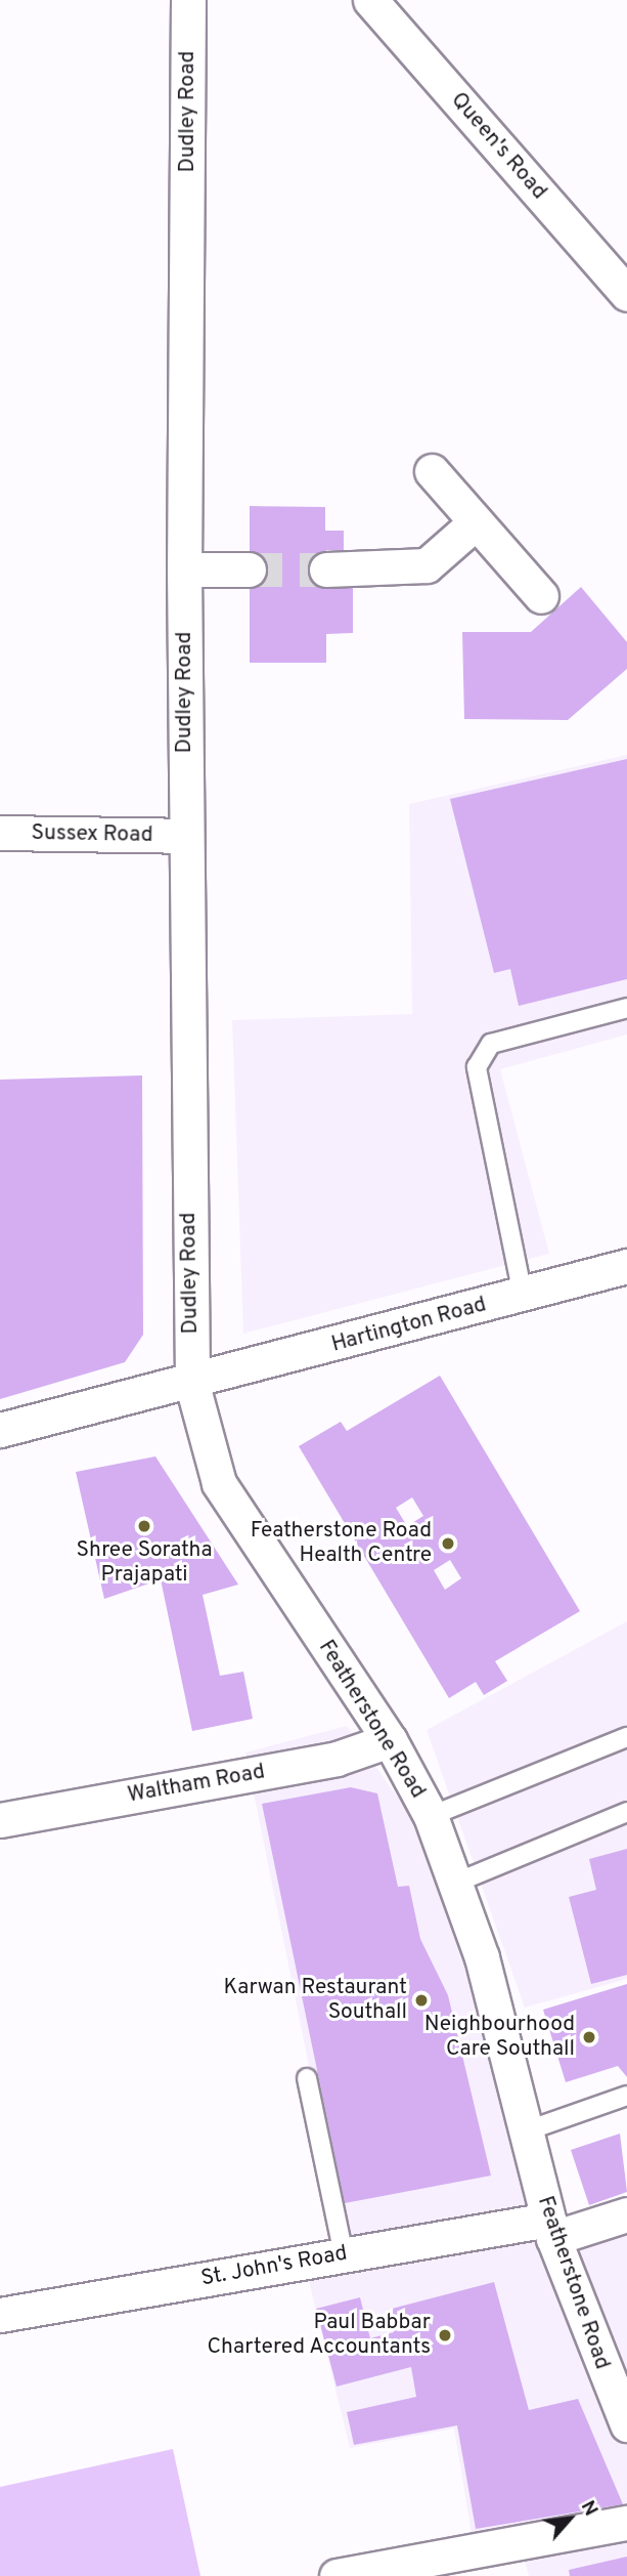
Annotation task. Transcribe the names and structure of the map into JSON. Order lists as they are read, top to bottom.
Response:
{
  "streets": {
    "street": [
      "Dudley Road",
      "Queen's Road",
      "Sussex Road",
      "Hartington Road",
      "Featherstone Road",
      "Waltham Road",
      "St. John's Road"
    ]
  },
  "crossings": [
    ["Dudley Road", "Sussex Road"],
    ["Dudley Road", "Hartington Road"],
    ["Dudley Road", "Featherstone Road"],
    ["Hartington Road", "Featherstone Road"],
    ["Featherstone Road", "Waltham Road"],
    ["Featherstone Road", "St. John's Road"]
  ],
  "places": [
    "Shree Soratha Prajapati",
    "Featherstone Road Health Centre",
    "Karwan Restaurant Southall",
    "Neighbourhood Care Southall",
    "Paul Babbar Chartered Accountants"
  ],
  "north": "top right"
}
